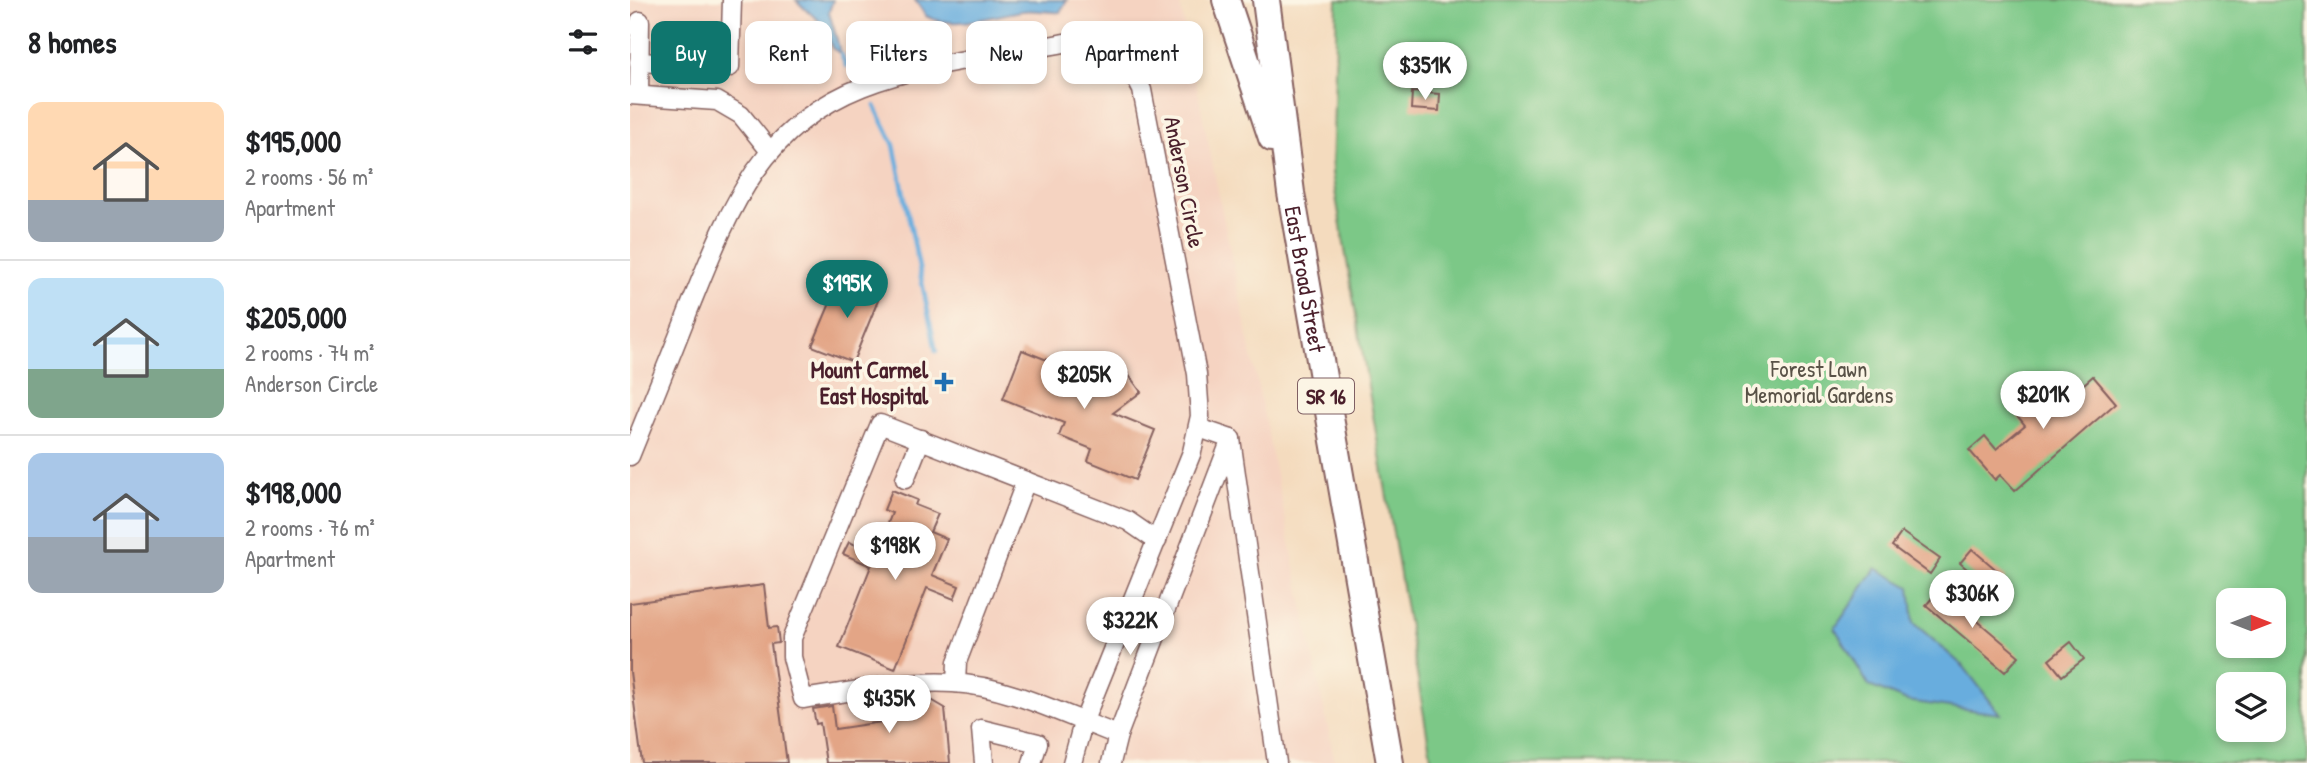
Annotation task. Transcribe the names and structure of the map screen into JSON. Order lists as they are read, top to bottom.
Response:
{
  "streets": {
    "highway": ["East Broad Street", "SR 16"],
    "street": ["Anderson Circle"]
  },
  "parks": ["Forest Lawn Memorial Gardens"],
  "places": {
    "health": ["Mount Carmel East Hospital"]
  },
  "north": "right",
  "page": {
    "heading": "8 homes",
    "chip": [
      "Buy",
      "Rent",
      "Filters",
      "New",
      "Apartment"
    ],
    "price": [
      "$351K",
      "$195K",
      "$205K",
      "$201K",
      "$198K",
      "$306K",
      "$322K",
      "$435K"
    ],
    "list": [
      {
        "name": "$195,000",
        "note": "2 rooms · 56 m² · Apartment"
      },
      {
        "name": "$205,000",
        "note": "2 rooms · 74 m² · Anderson Circle"
      },
      {
        "name": "$198,000",
        "note": "2 rooms · 76 m² · Apartment"
      }
    ]
  }
}
